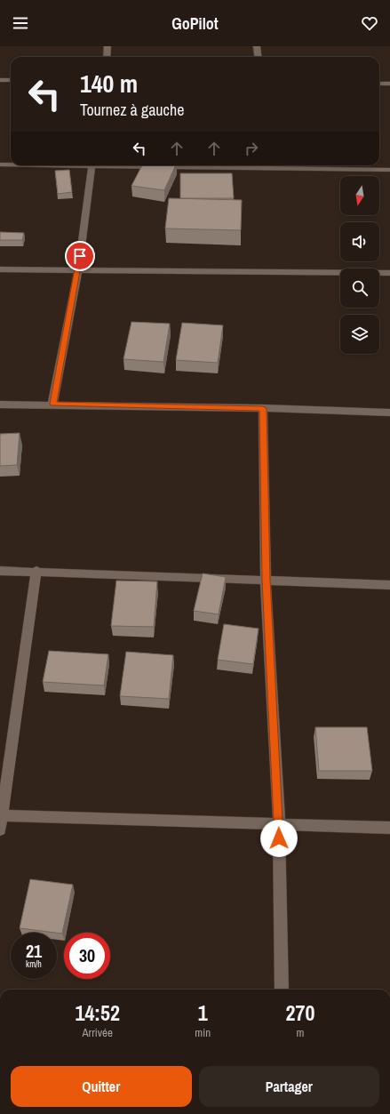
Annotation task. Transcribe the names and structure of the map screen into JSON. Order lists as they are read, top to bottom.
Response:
{
  "north": "bottom",
  "page": {
    "header": "GoPilot",
    "turn": ["140 m", "Tournez à gauche"],
    "speed": "21 km/h",
    "limit": "30",
    "eta": [
      "14:52",
      "Arrivée",
      "1",
      "min",
      "270",
      "m"
    ],
    "buttons": ["Quitter", "Partager"]
  }
}
